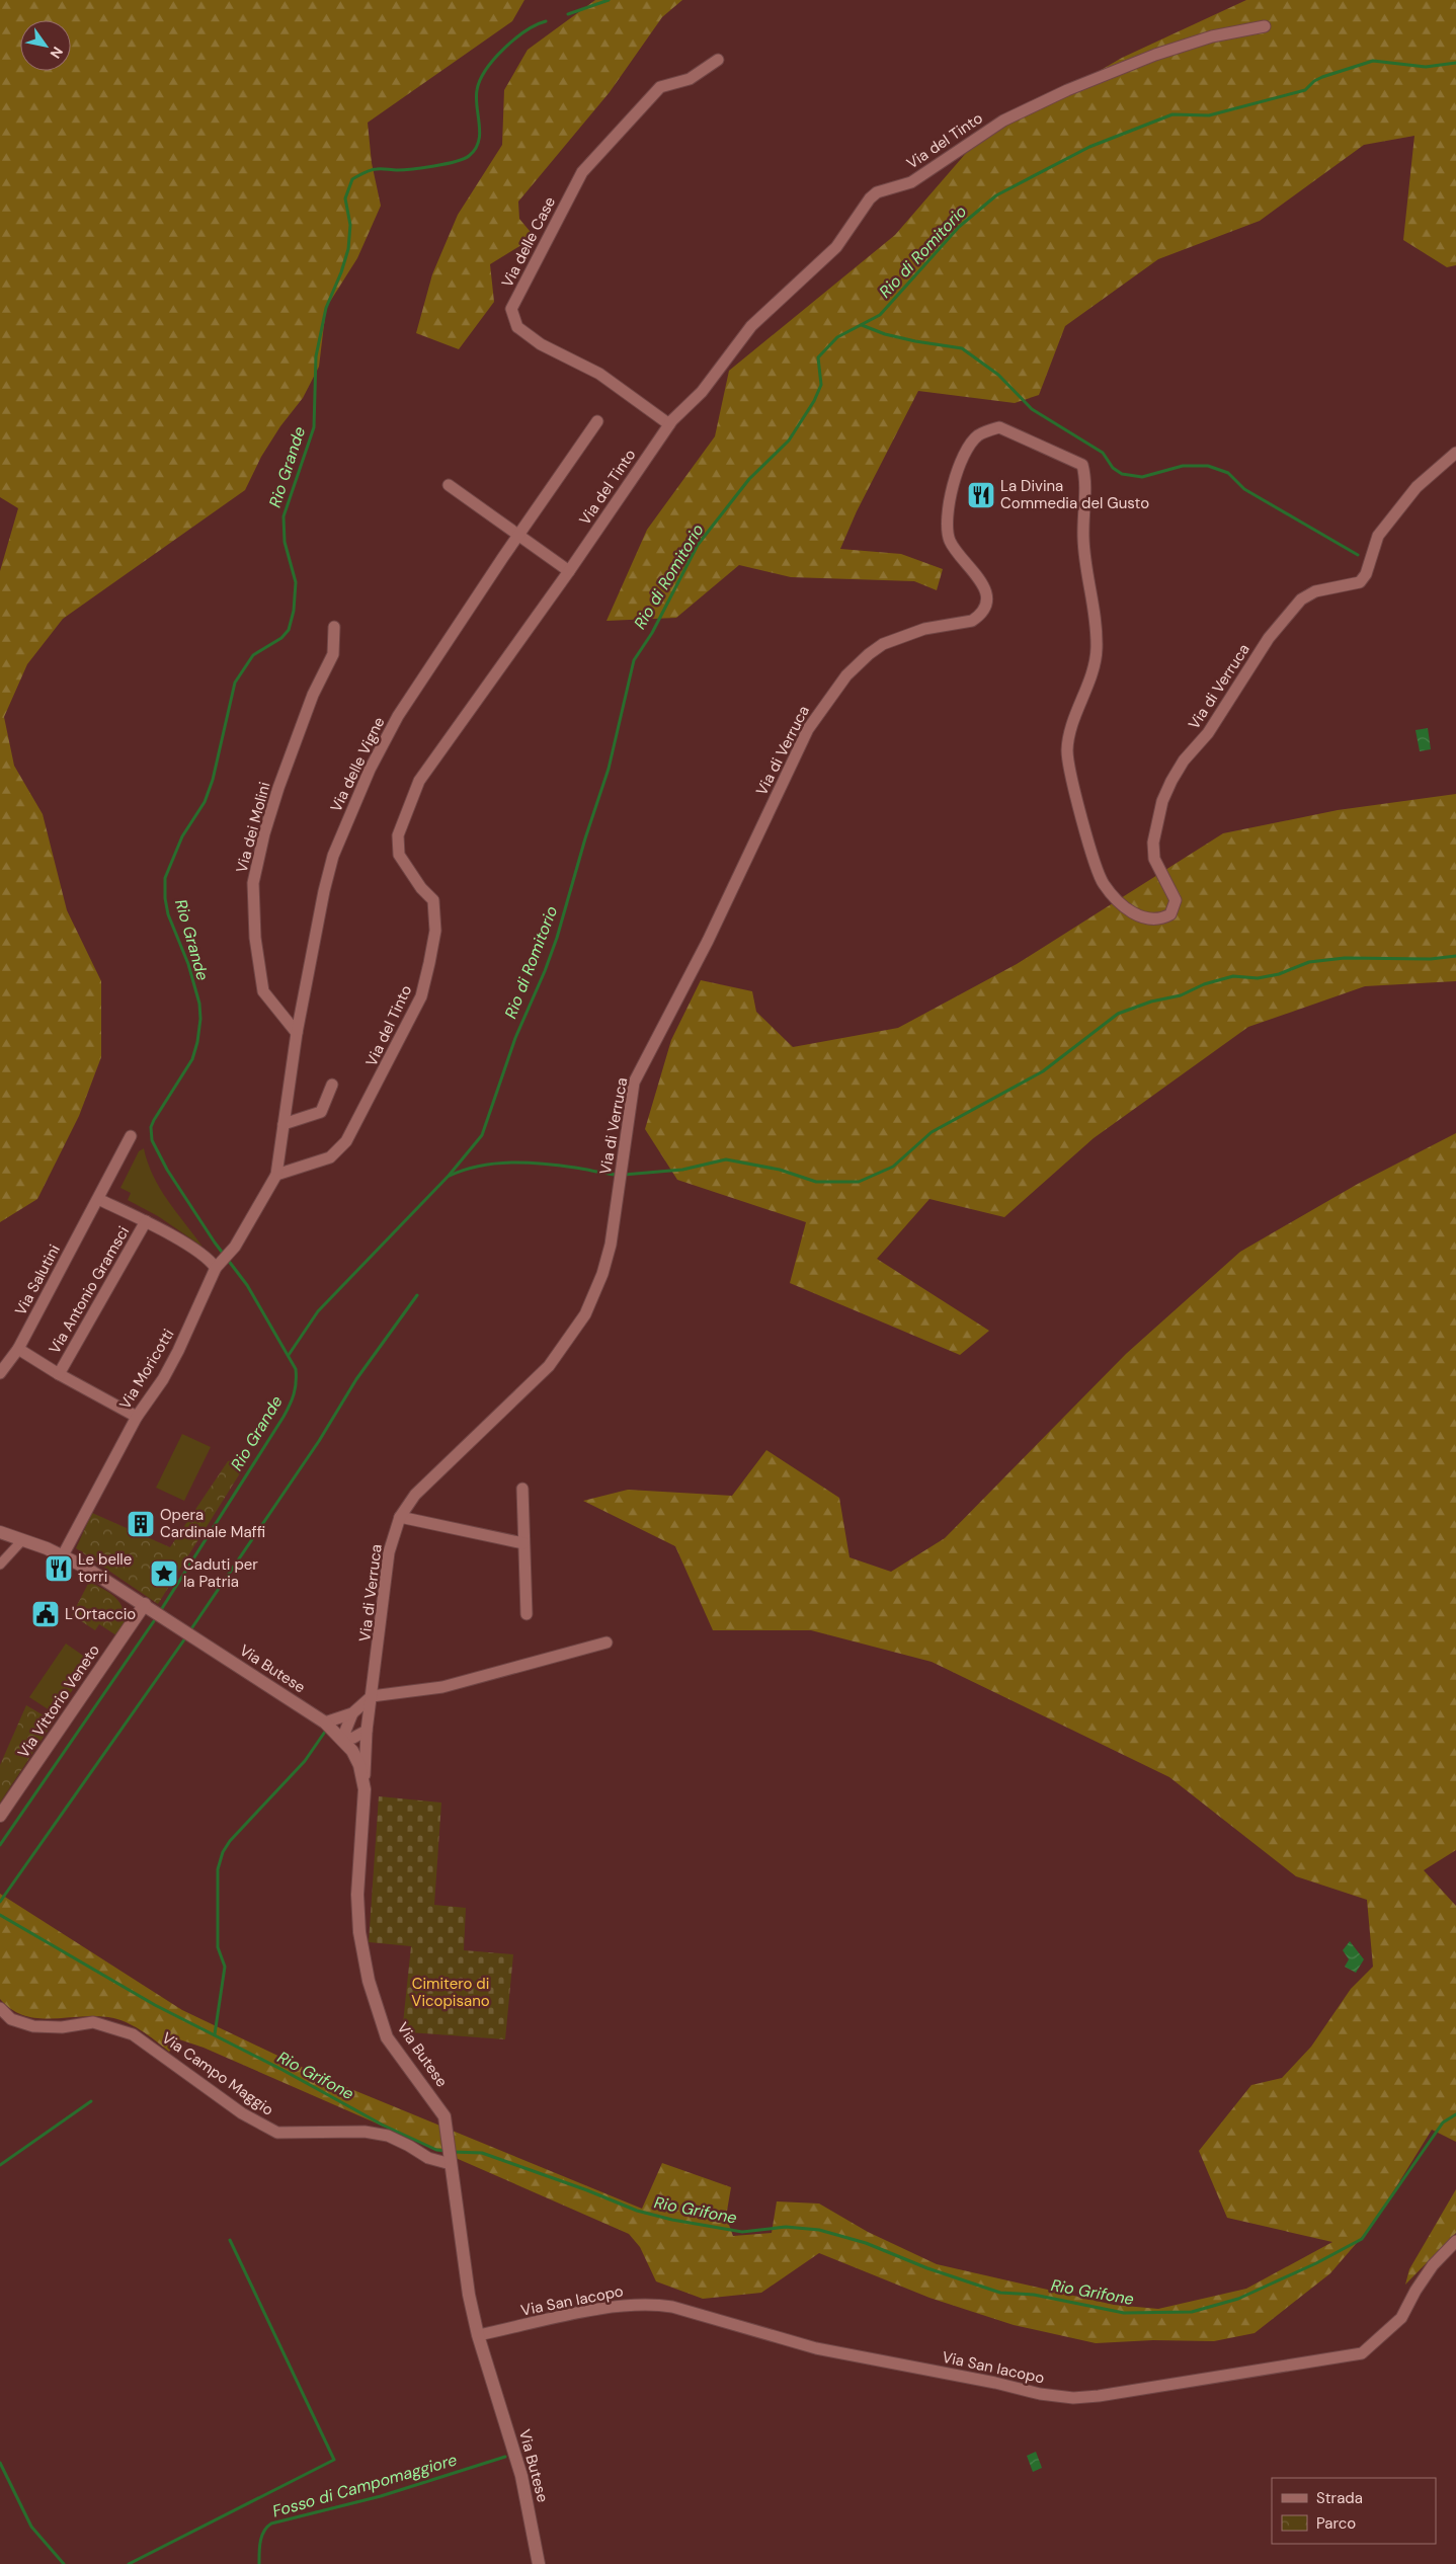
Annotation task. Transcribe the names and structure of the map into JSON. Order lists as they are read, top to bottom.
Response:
{
  "streets": {
    "street": [
      "Via del Tinto",
      "Via delle Case",
      "Via di Verruca",
      "Via delle Vigne",
      "Via dei Molini",
      "Via Salutini",
      "Via Antonio Gramsci",
      "Via Moricotti",
      "Via Butese",
      "Via Vittorio Veneto",
      "Via Campo Maggio",
      "Via San Iacopo"
    ]
  },
  "crossings": [
    ["Via del Tinto", "Via delle Case"],
    ["Via del Tinto", "Via delle Vigne"],
    ["Via del Tinto", "Via Moricotti"],
    ["Via di Verruca", "Via Butese"],
    ["Via delle Vigne", "Via dei Molini"],
    ["Via delle Vigne", "Via Moricotti"],
    ["Via Moricotti", "Via Butese"],
    ["Via Butese", "Via Vittorio Veneto"],
    ["Via Butese", "Via Campo Maggio"],
    ["Via Butese", "Via San Iacopo"]
  ],
  "water": [
    "Rio di Romitorio",
    "Rio Grande",
    "Rio Grifone",
    "Fosso di Campomaggiore"
  ],
  "parks": ["Cimitero di Vicopisano"],
  "places": {
    "restaurant": ["La Divina Commedia del Gusto", "Le belle torri"],
    "building": ["Opera Cardinale Maffi"],
    "place": ["Caduti per la Patria"],
    "public building": ["L'Ortaccio"]
  },
  "legend": ["Strada", "Parco"],
  "north": "bottom right"
}
